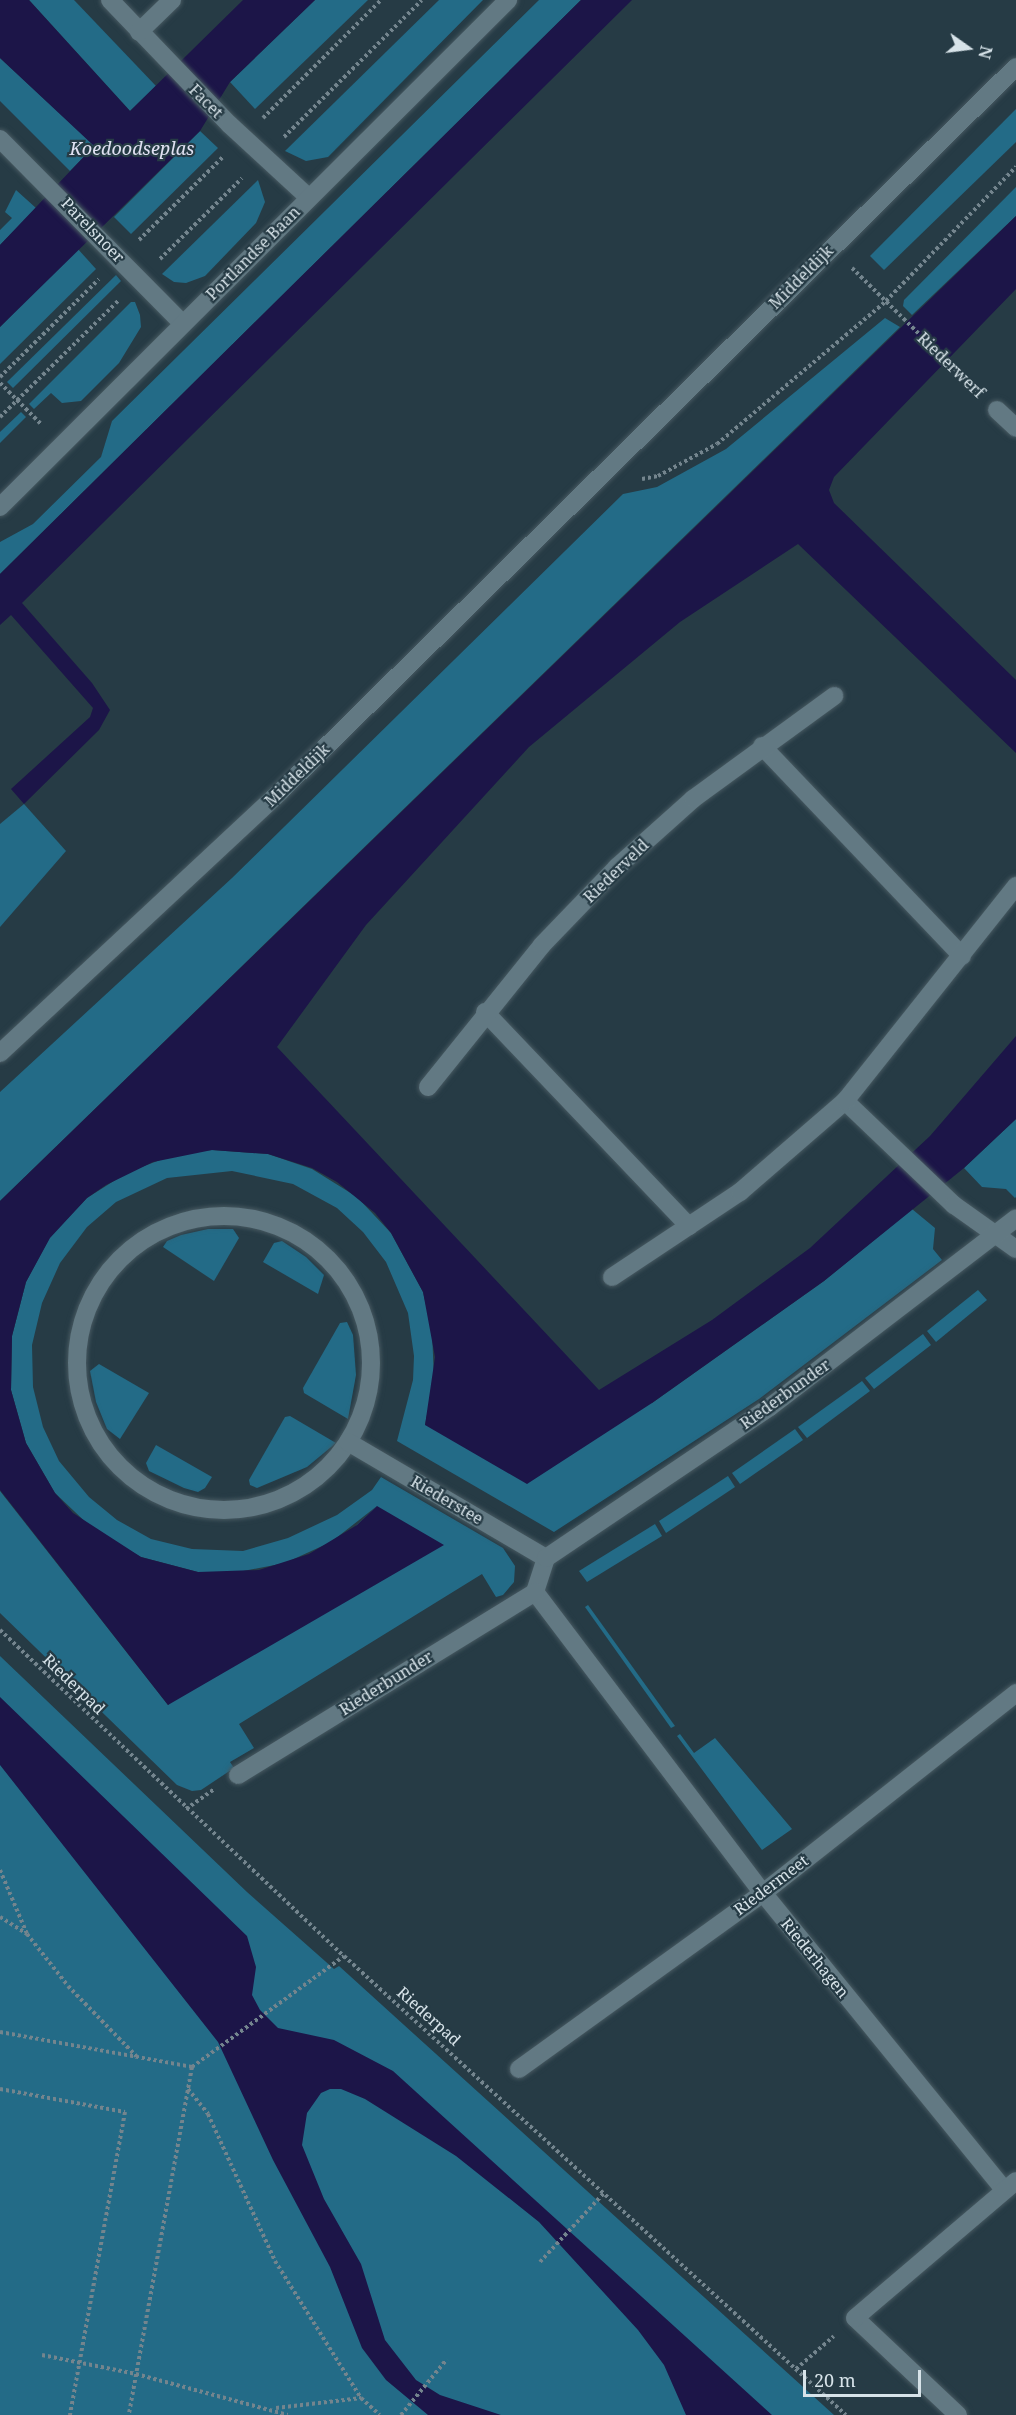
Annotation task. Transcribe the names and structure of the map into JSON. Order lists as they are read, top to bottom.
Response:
{
  "streets": {
    "street": [
      "Facet",
      "Parelsnoer",
      "Portlandse Baan",
      "Middeldijk",
      "Riederwerf",
      "Riederveld",
      "Riederbunder",
      "Riederstee",
      "Riedermeet",
      "Riederhagen"
    ],
    "path": ["Riederpad"]
  },
  "crossings": [
    ["Facet", "Portlandse Baan"],
    ["Parelsnoer", "Portlandse Baan"],
    ["Riederbunder", "Riederstee"],
    ["Riederbunder", "Riederhagen"],
    ["Riedermeet", "Riederhagen"]
  ],
  "water": ["Koedoodseplas"],
  "scale_bar": "20 m",
  "north": "right"
}
